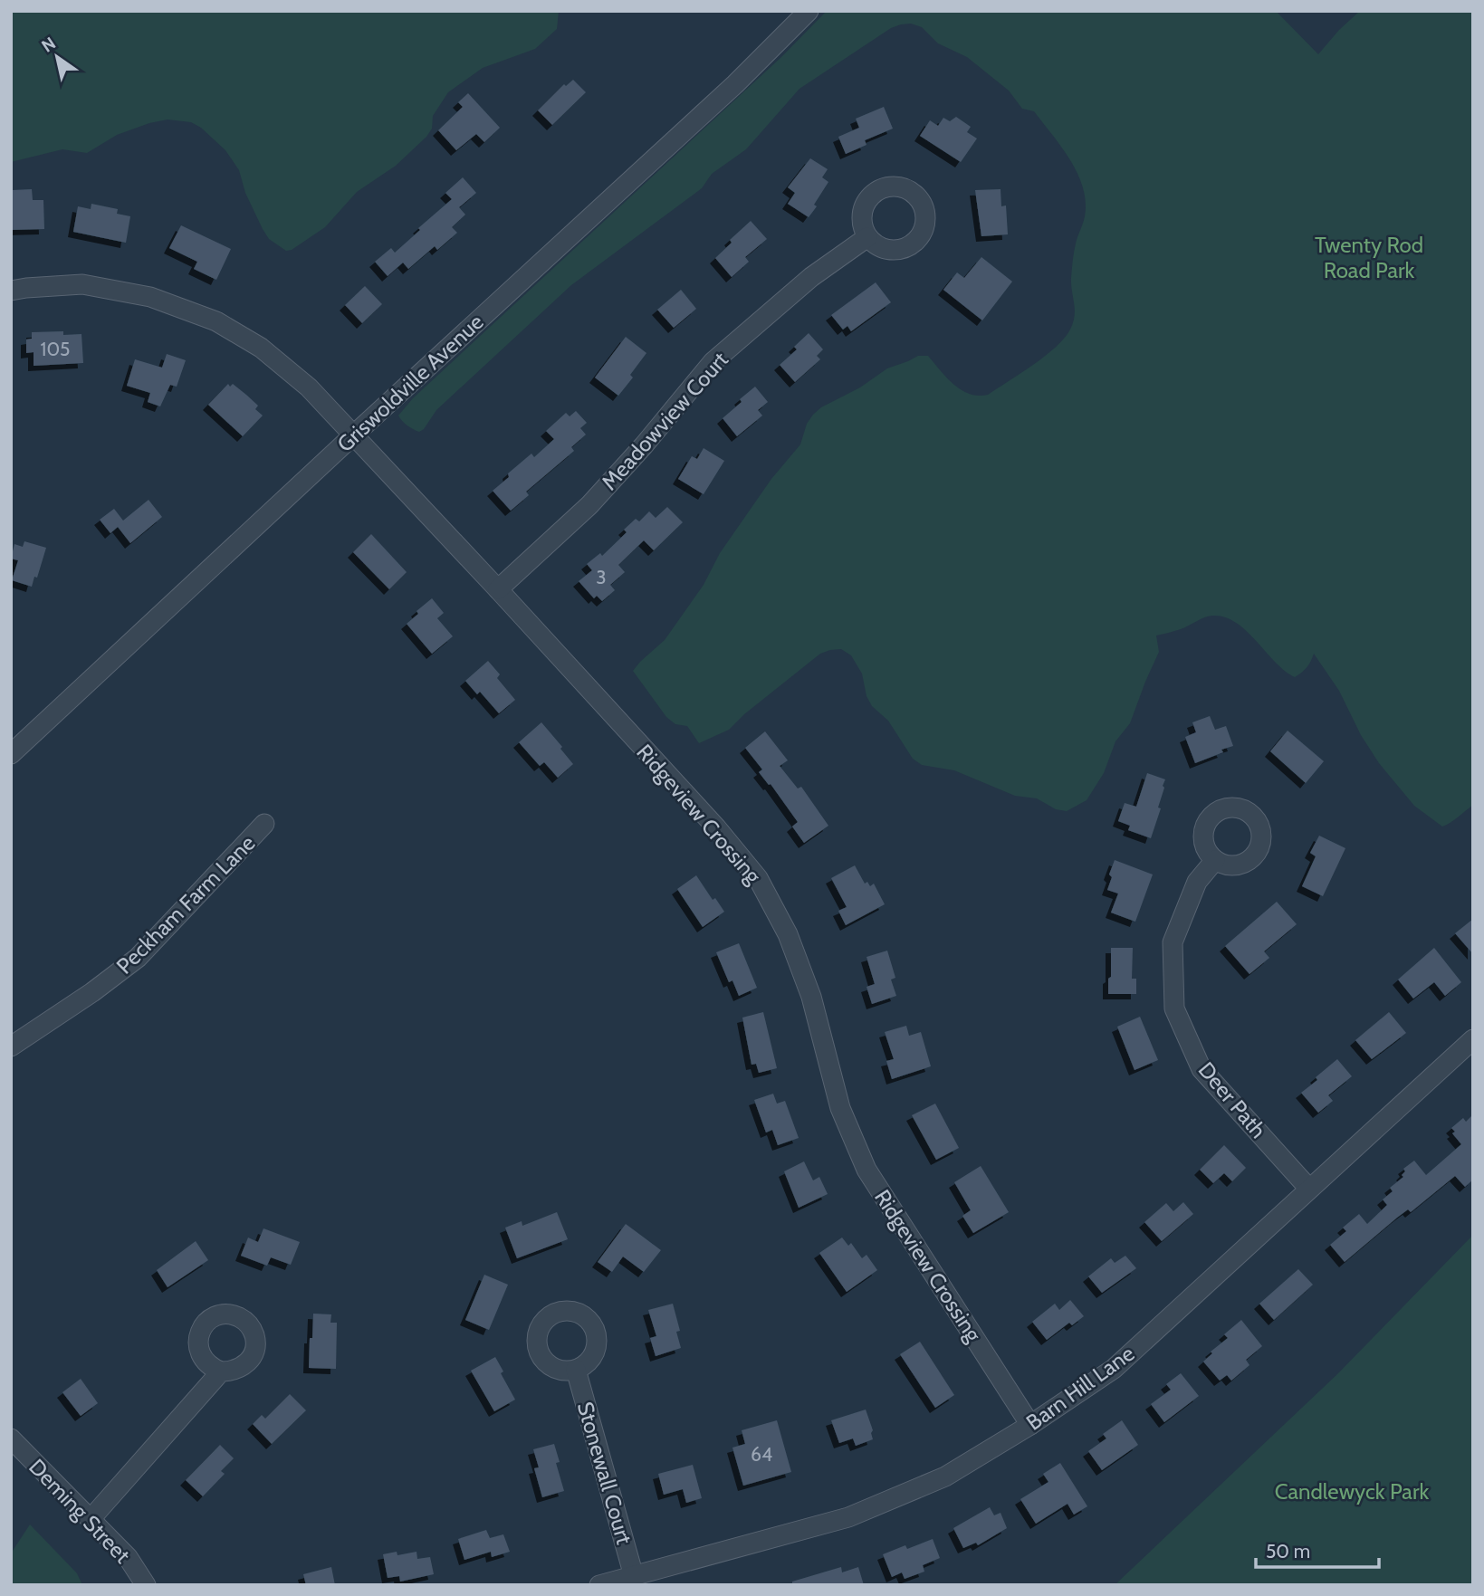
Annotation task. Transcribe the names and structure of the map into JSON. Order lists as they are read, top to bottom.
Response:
{
  "streets": {
    "street": [
      "Griswoldville Avenue",
      "Meadowview Court",
      "Ridgeview Crossing",
      "Peckham Farm Lane",
      "Deer Path",
      "Barn Hill Lane",
      "Stonewall Court",
      "Deming Street"
    ]
  },
  "crossings": [
    ["Griswoldville Avenue", "Ridgeview Crossing"],
    ["Meadowview Court", "Ridgeview Crossing"],
    ["Ridgeview Crossing", "Barn Hill Lane"],
    ["Deer Path", "Barn Hill Lane"],
    ["Barn Hill Lane", "Stonewall Court"]
  ],
  "parks": ["Twenty Rod Road Park", "Candlewyck Park"],
  "house_numbers": ["105", "3", "64"],
  "scale_bar": "50 m",
  "north": "top left"
}
